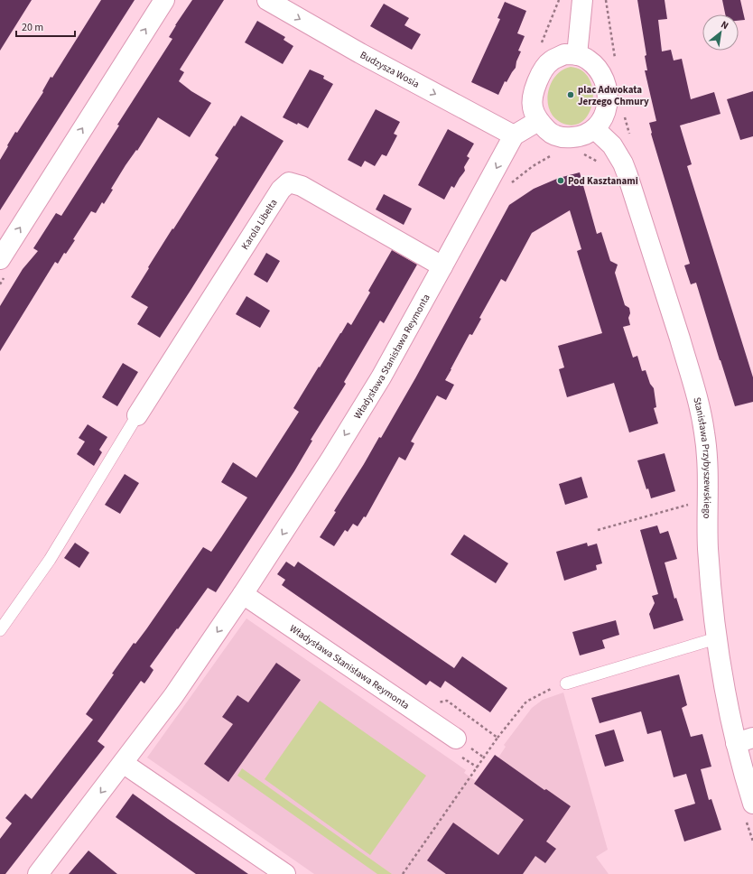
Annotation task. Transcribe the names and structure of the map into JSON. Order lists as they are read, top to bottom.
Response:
{
  "streets": {
    "street": [
      "Budzysza Wosia",
      "Karola Libelta",
      "Władysława Stanisława Reymonta",
      "Stanisława Przybyszewskiego"
    ]
  },
  "crossings": [
    ["Budzysza Wosia", "Władysława Stanisława Reymonta"],
    ["Karola Libelta", "Władysława Stanisława Reymonta"]
  ],
  "one_way": ["Budzysza Wosia", "Władysława Stanisława Reymonta"],
  "places": ["plac Adwokata Jerzego Chmury", "Pod Kasztanami"],
  "scale_bar": "20 m",
  "north": "top right"
}
